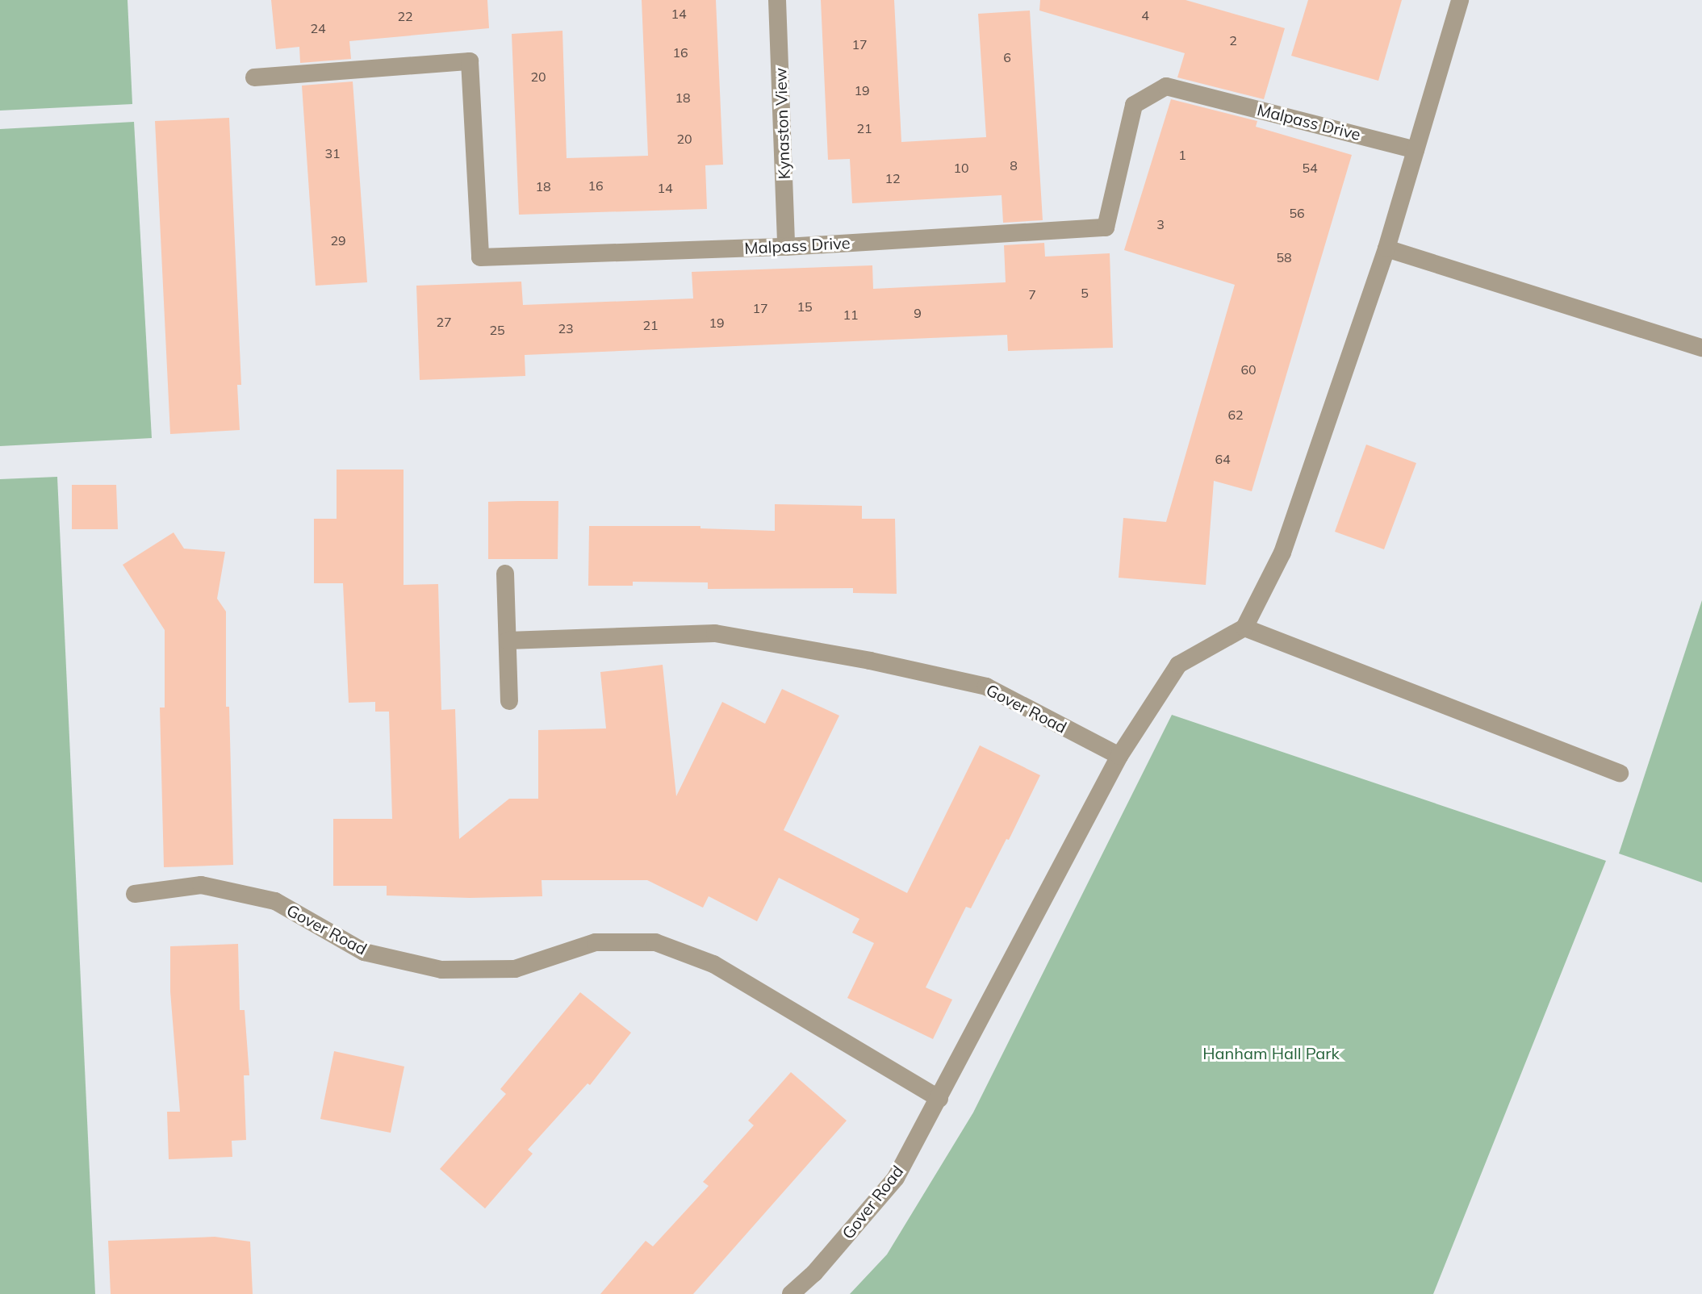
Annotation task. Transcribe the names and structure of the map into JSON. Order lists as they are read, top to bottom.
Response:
{
  "streets": {
    "street": ["Malpass Drive", "Kynaston View", "Gover Road"]
  },
  "crossings": [
    ["Malpass Drive", "Kynaston View"]
  ],
  "parks": ["Hanham Hall Park"],
  "house_numbers": [
    "14",
    "4",
    "22",
    "24",
    "2",
    "17",
    "16",
    "6",
    "20",
    "19",
    "18",
    "21",
    "20",
    "31",
    "1",
    "8",
    "10",
    "54",
    "12",
    "16",
    "18",
    "14",
    "56",
    "3",
    "29",
    "58",
    "5",
    "7",
    "15",
    "17",
    "9",
    "11",
    "27",
    "19",
    "21",
    "23",
    "25",
    "60",
    "62",
    "64"
  ]
}
